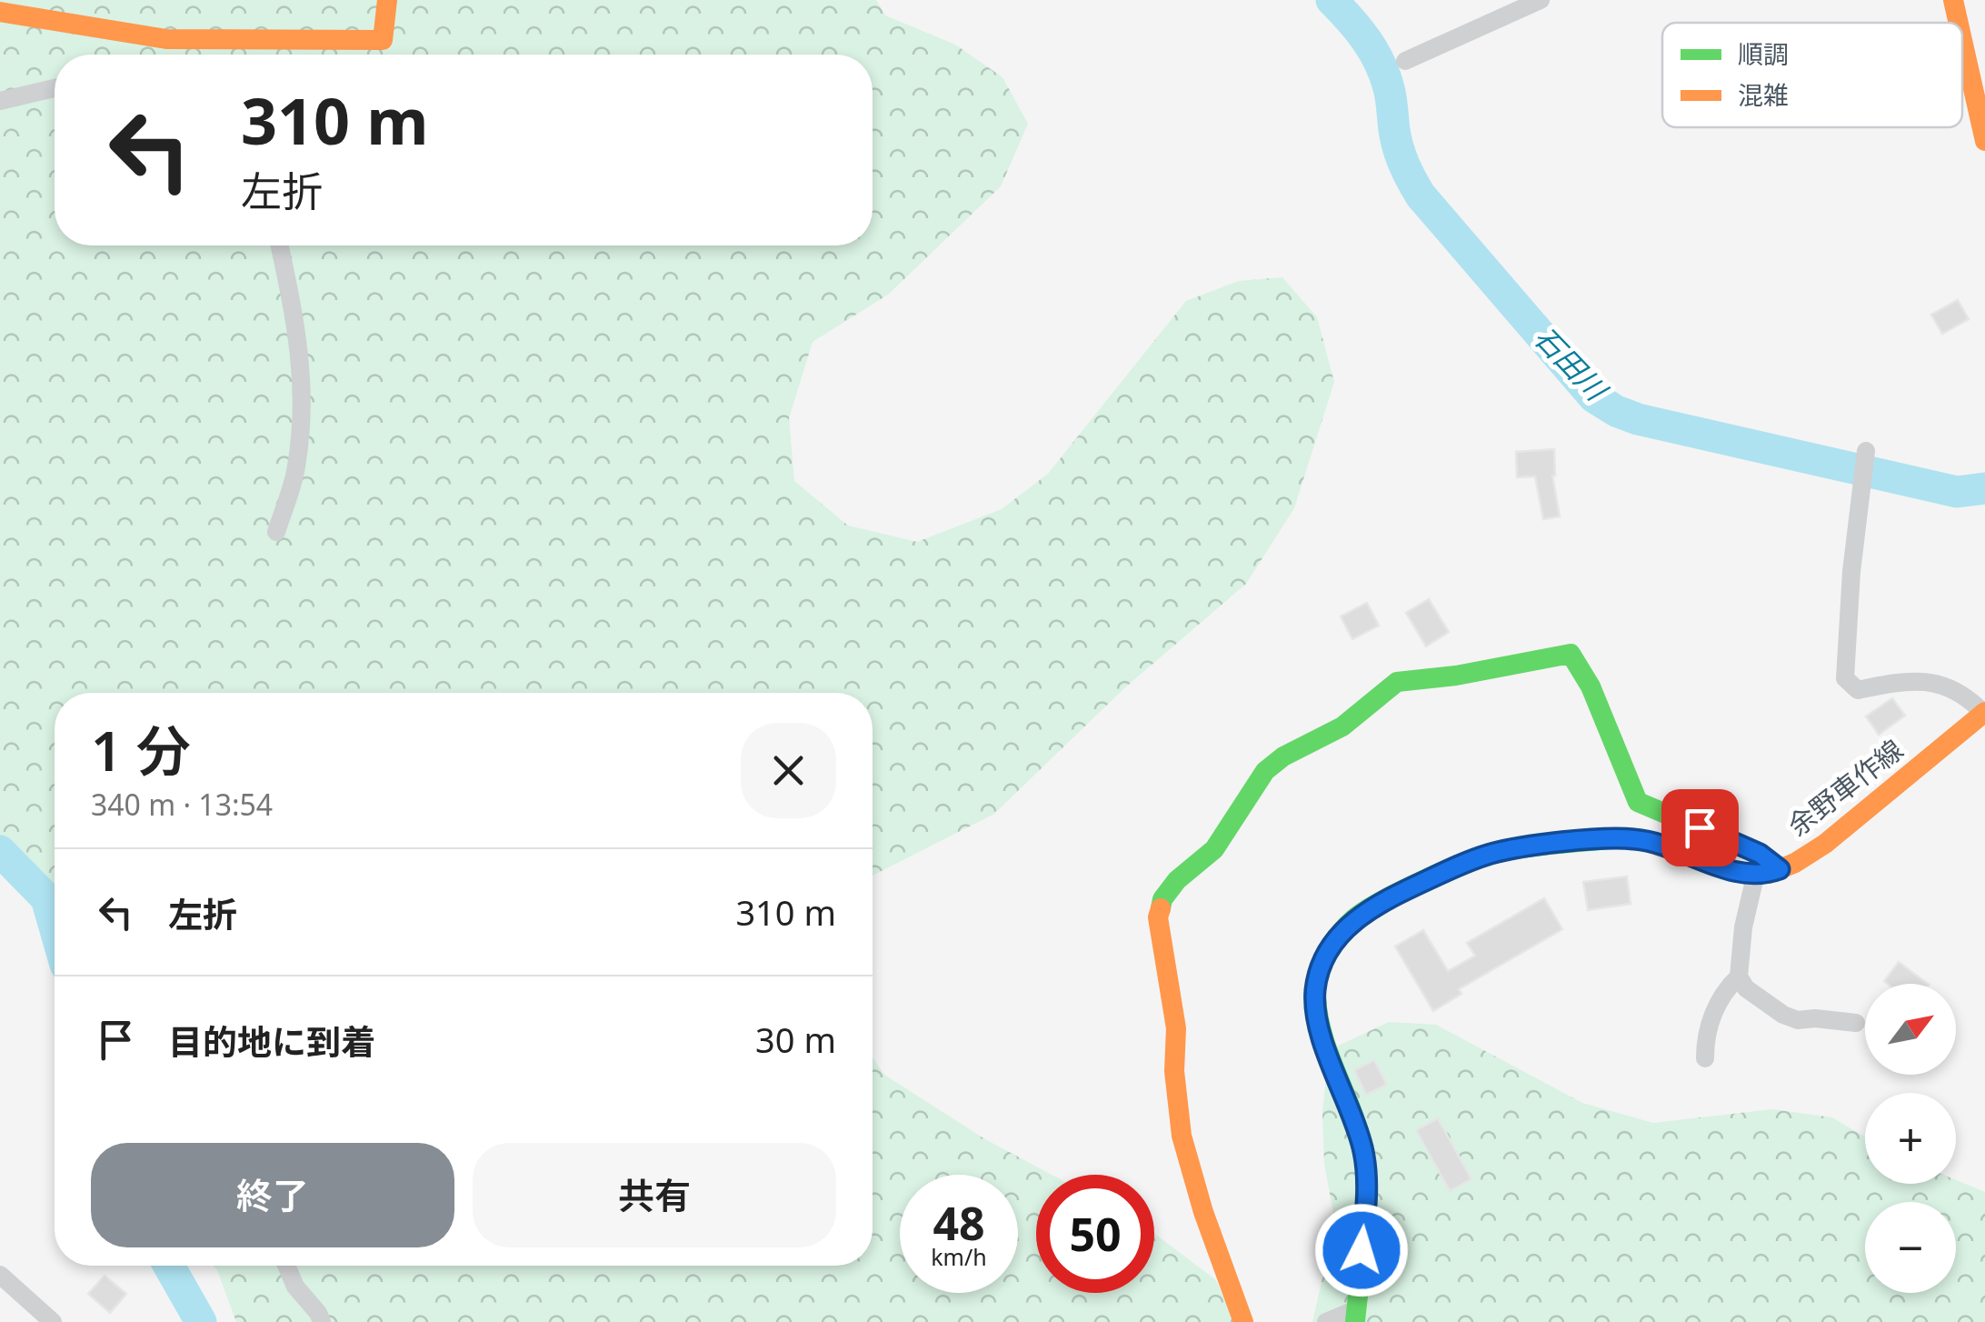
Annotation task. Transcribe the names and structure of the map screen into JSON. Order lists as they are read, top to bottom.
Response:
{
  "streets": {
    "street": ["余野車作線"]
  },
  "water": ["石田川"],
  "legend": ["順調", "混雑"],
  "north": "top right",
  "page": {
    "turn": ["310 m", "左折"],
    "heading": ["1 分", "340 m · 13:54"],
    "list": [
      {
        "name": "左折",
        "value": "310 m"
      },
      {
        "name": "目的地に到着",
        "value": "30 m"
      }
    ],
    "map_buttons": ["+", "−"],
    "buttons": ["終了", "共有"],
    "speed": "48 km/h",
    "limit": "50"
  }
}
